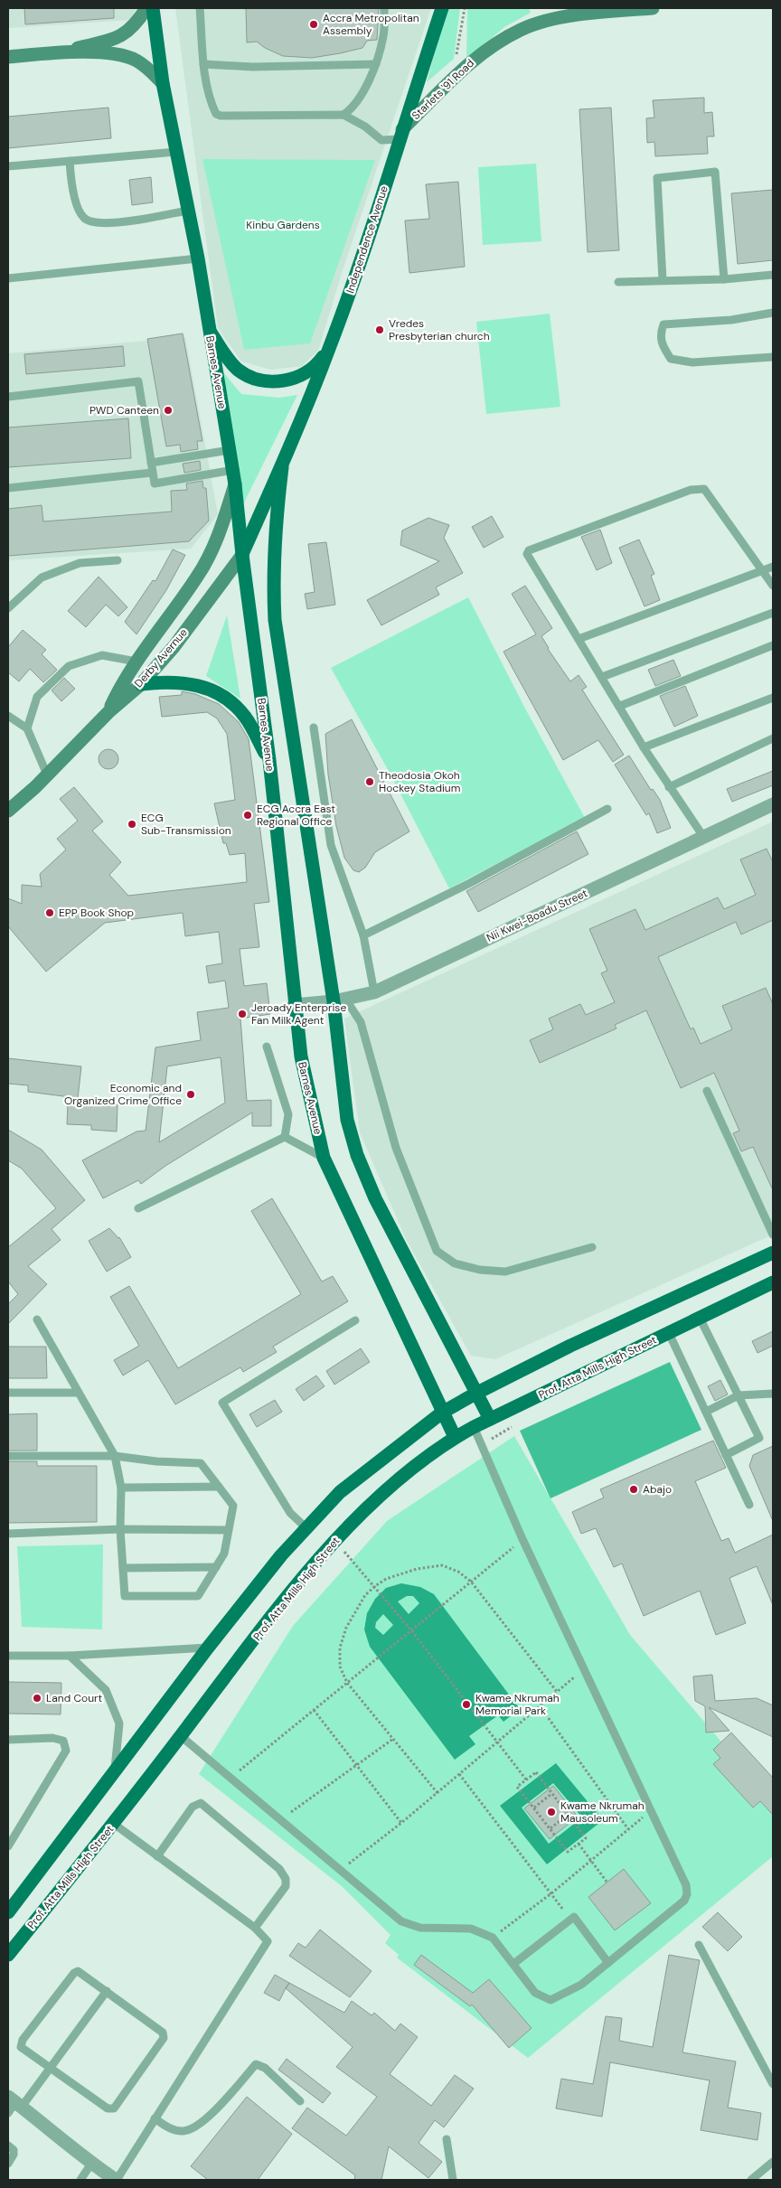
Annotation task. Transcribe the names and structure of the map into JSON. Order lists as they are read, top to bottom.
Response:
{
  "streets": {
    "main road": [
      "Starlets '91 Road",
      "Independence Avenue",
      "Barnes Avenue",
      "Derby Avernue",
      "Prof. Atta Mills High Street"
    ],
    "street": ["Nii Kwei-Boadu Street"]
  },
  "crossings": [
    ["Starlets '91 Road", "Independence Avenue"],
    ["Independence Avenue", "Derby Avernue"],
    ["Barnes Avenue", "Derby Avernue"],
    ["Barnes Avenue", "Nii Kwei-Boadu Street"],
    ["Barnes Avenue", "Prof. Atta Mills High Street"]
  ],
  "parks": ["Kinbu Gardens"],
  "places": [
    "Accra Metropolitan Assembly",
    "Vredes Presbyterian church",
    "PWD Canteen",
    "Theodosia Okoh Hockey Stadium",
    "ECG Accra East Regional Office",
    "ECG Sub-Transmission",
    "EPP Book Shop",
    "Jeroady Enterprise Fan Milk Agent",
    "Economic and Organized Crime Office",
    "Abajo",
    "Land Court",
    "Kwame Nkrumah Memorial Park",
    "Kwame Nkrumah Mausoleum"
  ]
}
